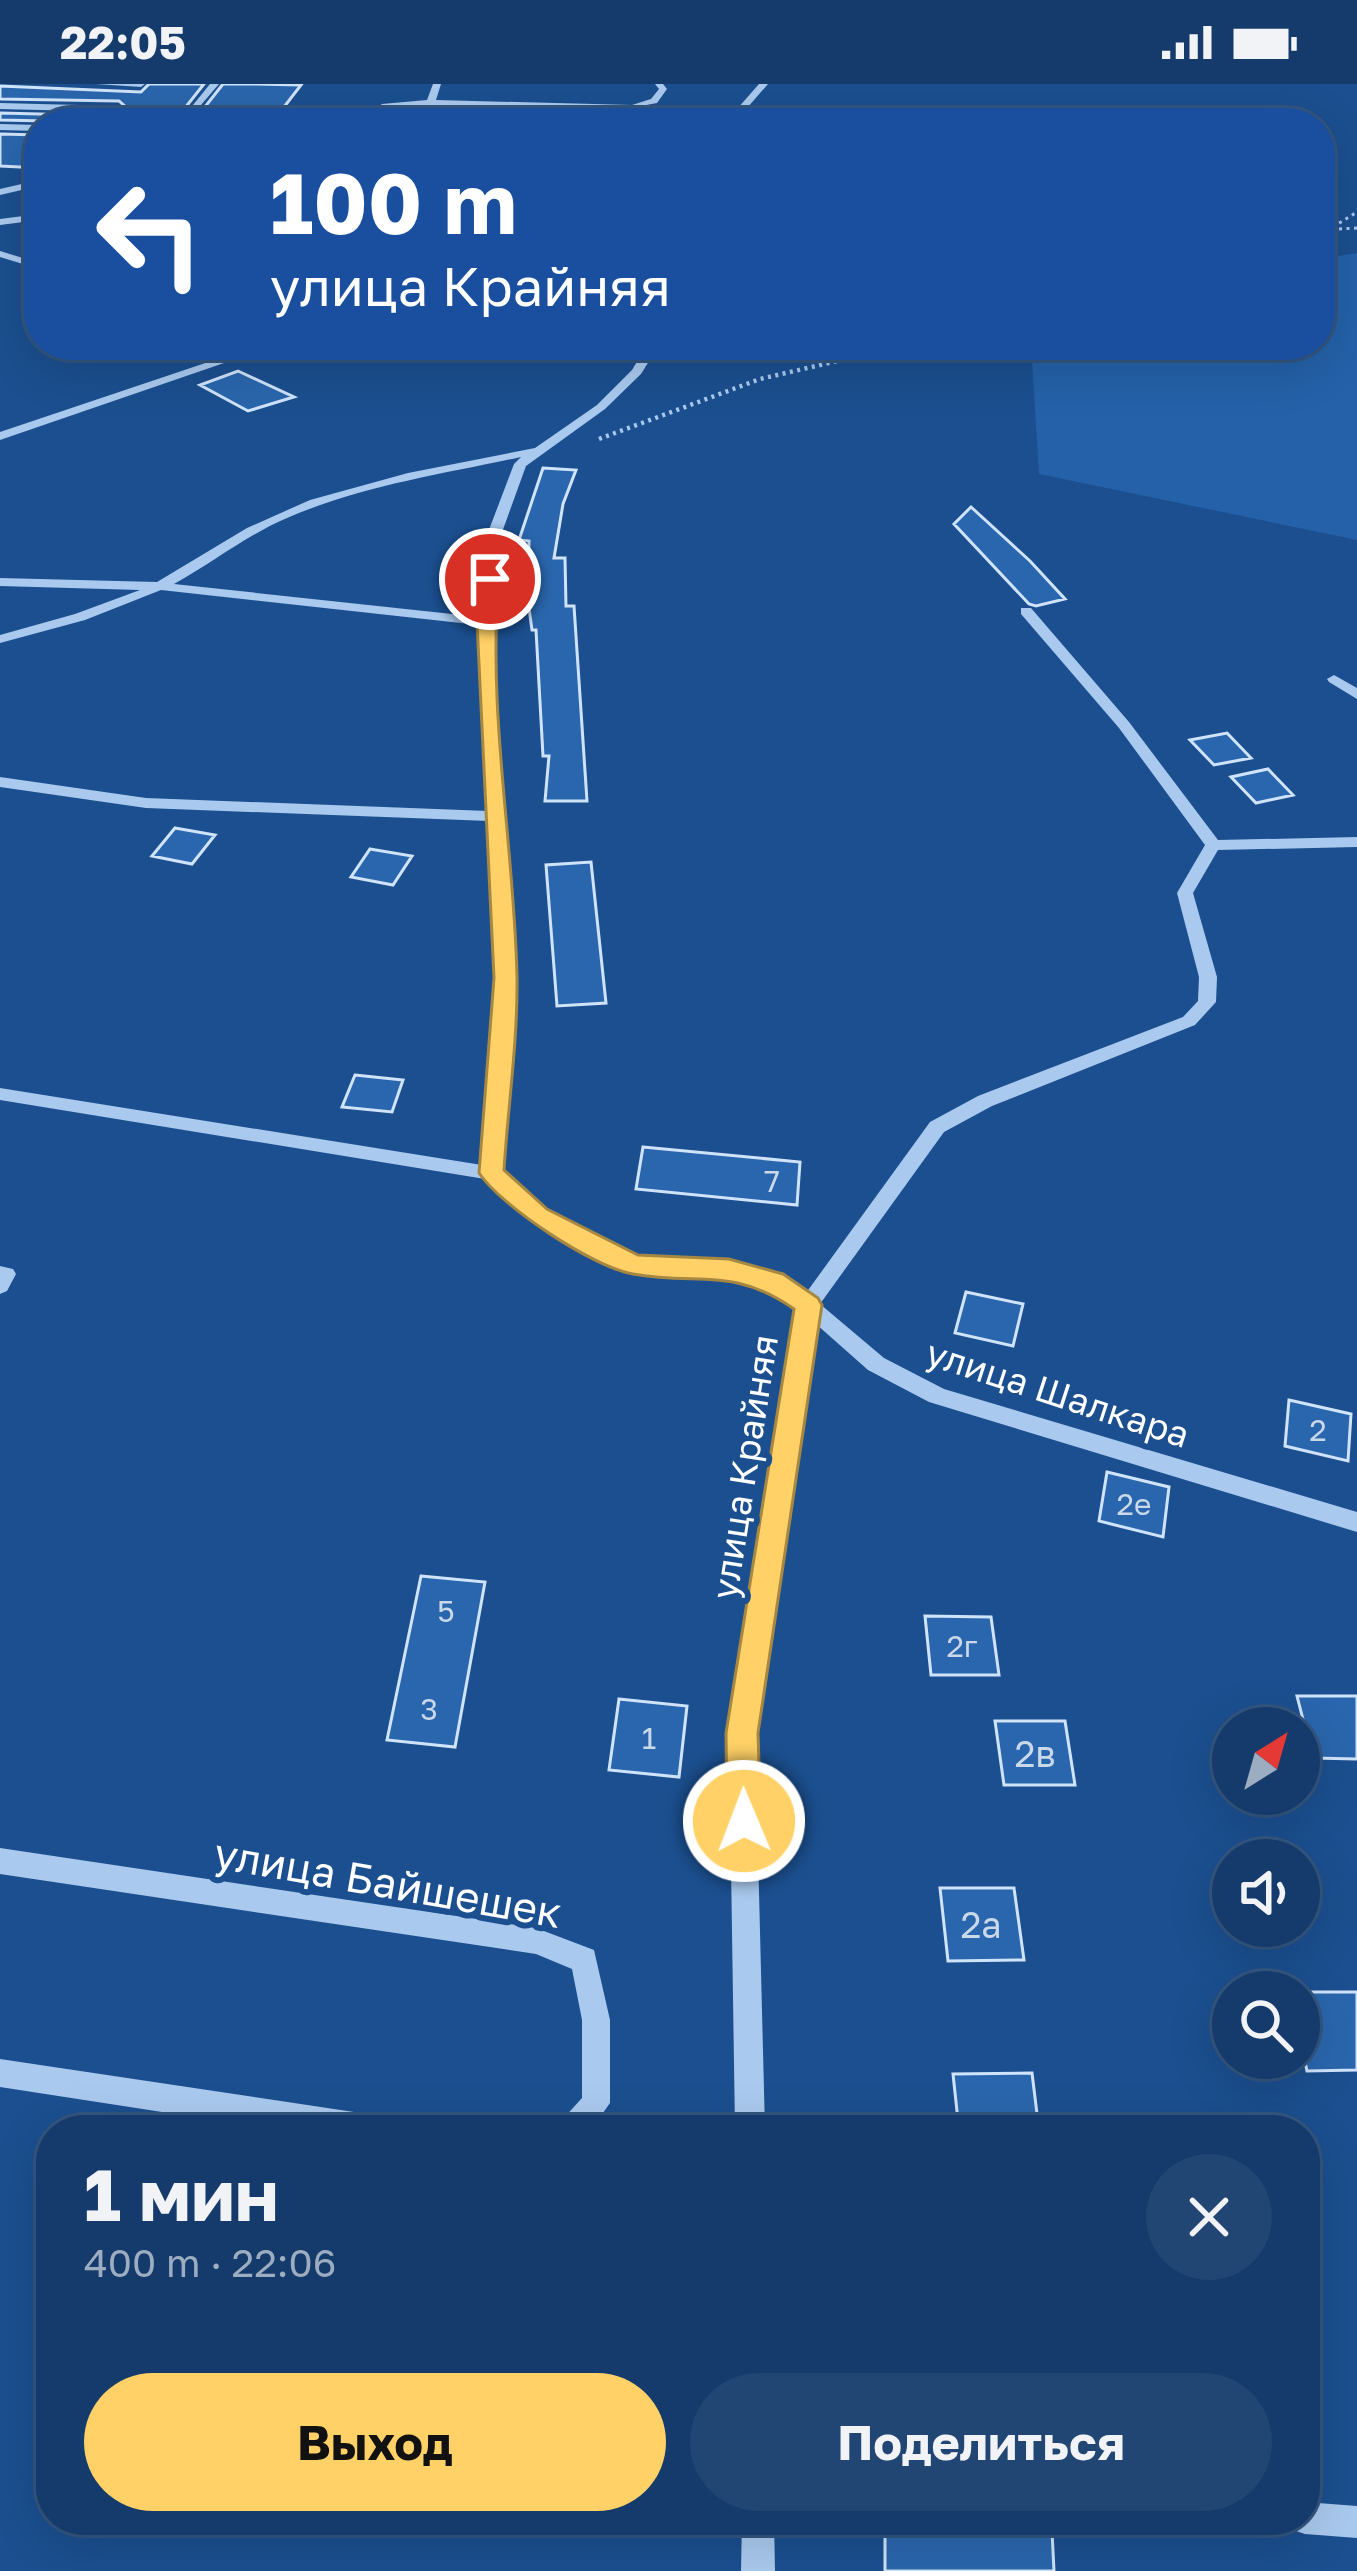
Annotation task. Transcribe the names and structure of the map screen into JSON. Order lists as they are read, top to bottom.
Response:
{
  "streets": {
    "street": ["улица Шалкара", "улица Крайняя", "улица Байшешек"]
  },
  "crossings": [
    ["улица Шалкара", "улица Крайняя"]
  ],
  "house_numbers": [
    "7",
    "2",
    "2е",
    "5",
    "2г",
    "3",
    "1",
    "2в",
    "2а"
  ],
  "north": "top right",
  "page": {
    "status": "22:05",
    "turn": ["100 m", "улица Крайняя"],
    "heading": ["1 мин", "400 m · 22:06"],
    "buttons": ["Выход", "Поделиться"]
  }
}
